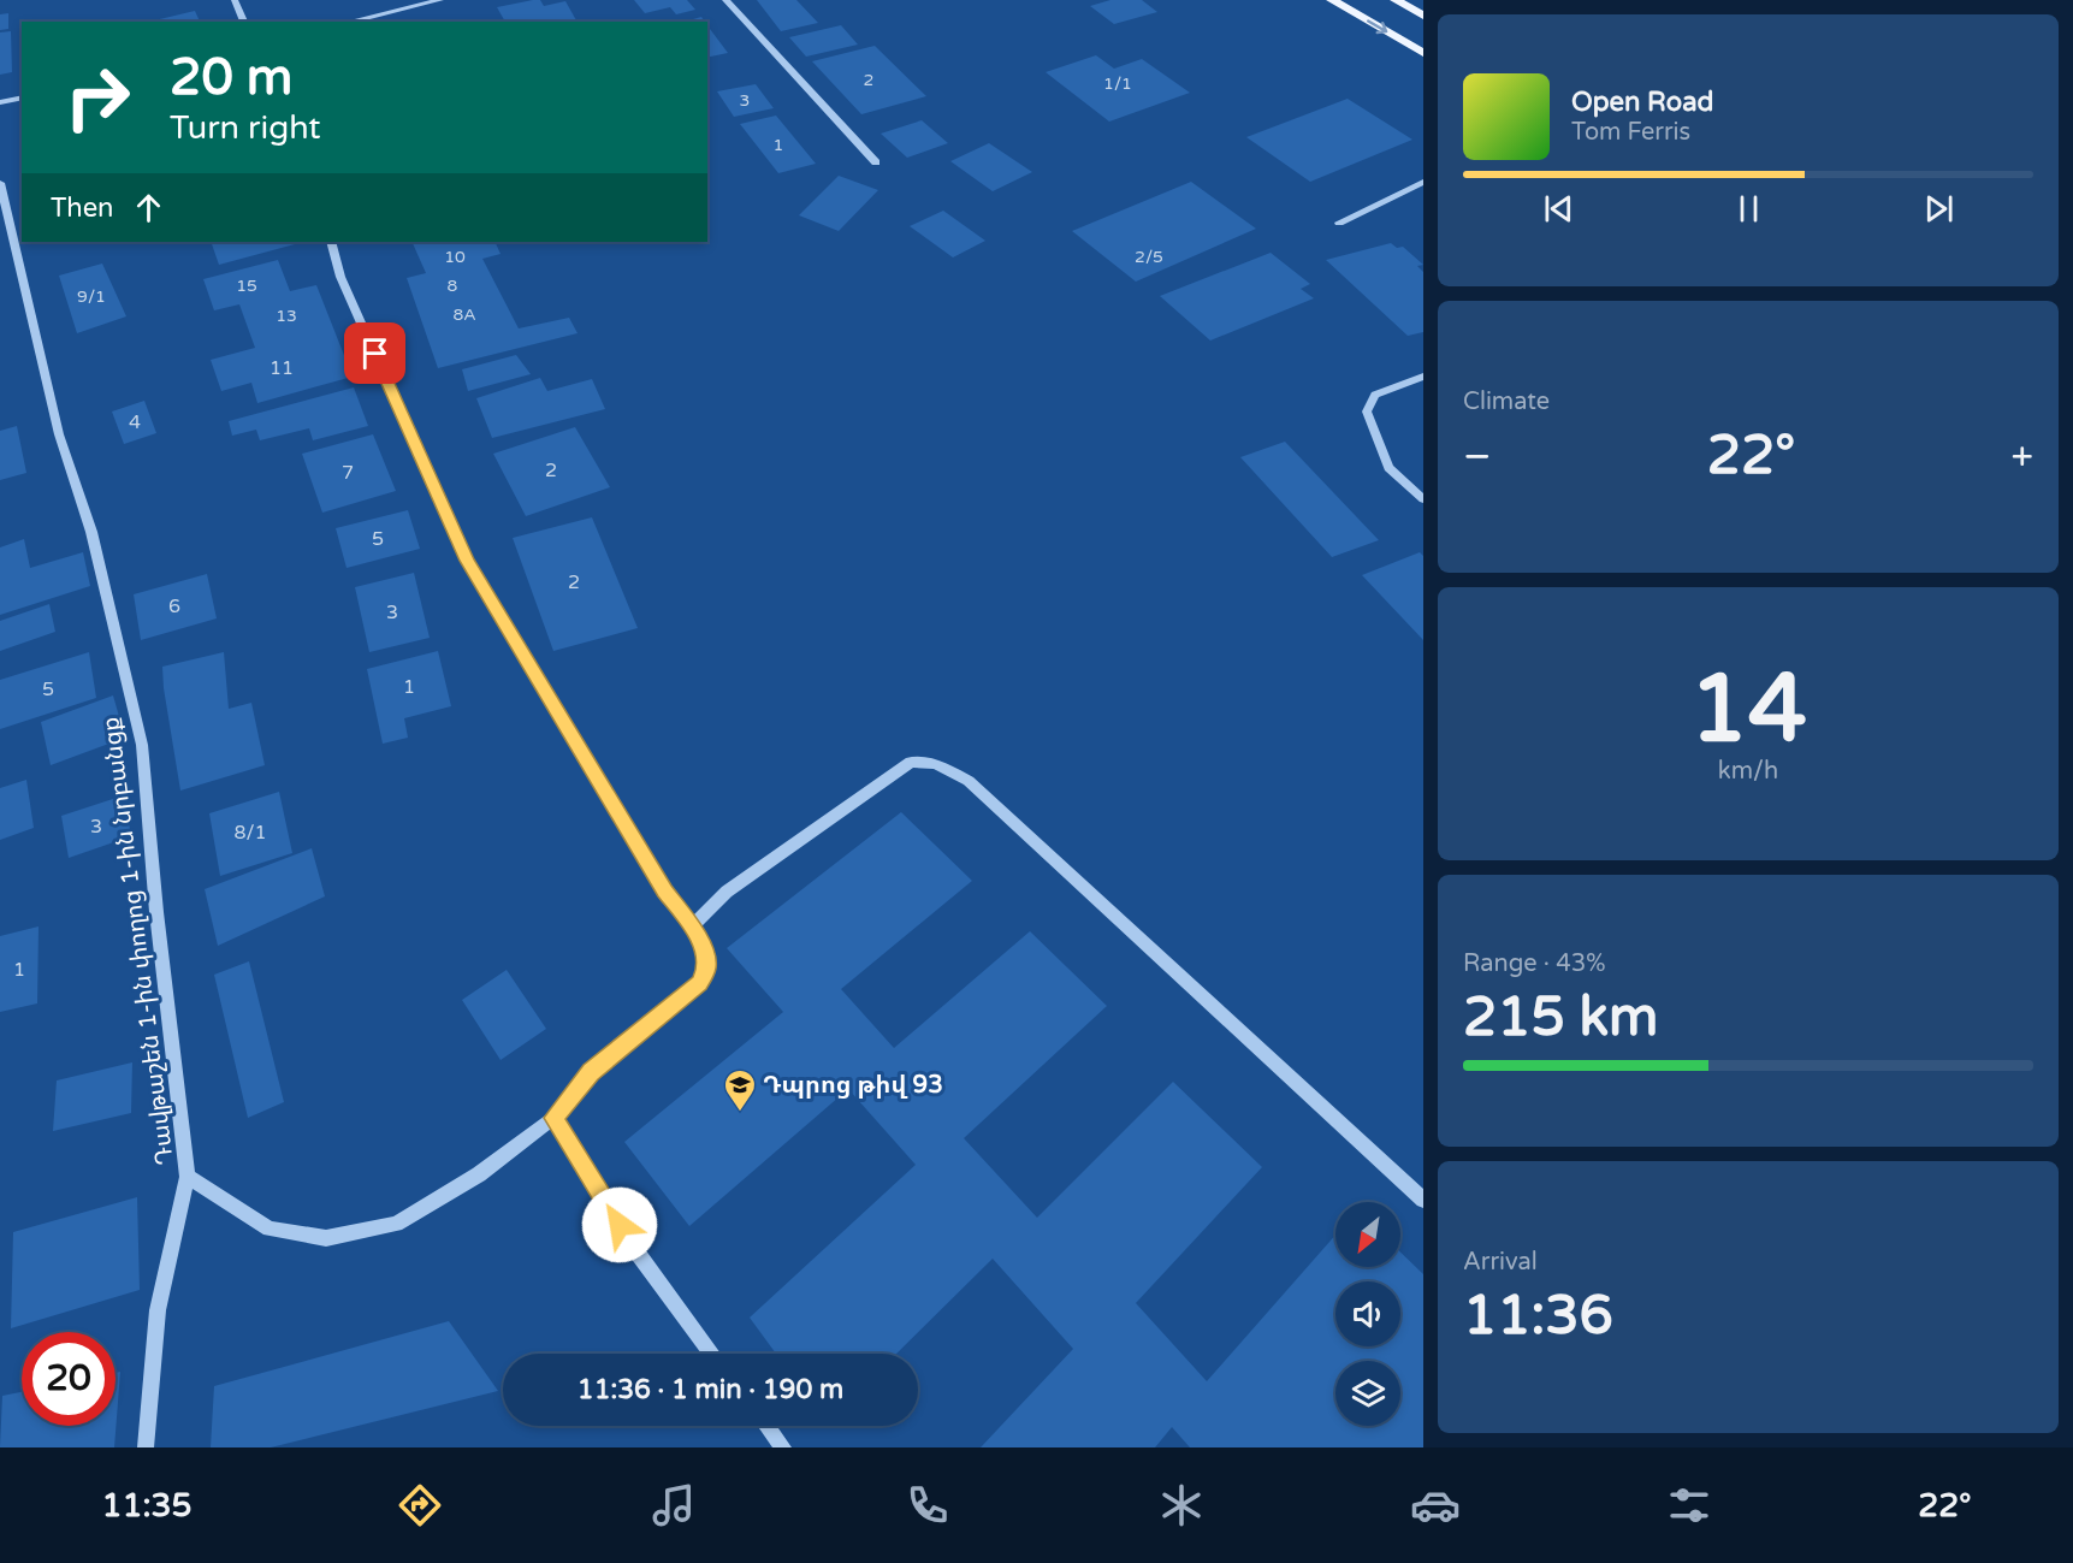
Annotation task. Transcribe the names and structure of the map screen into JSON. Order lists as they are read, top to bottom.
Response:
{
  "streets": {
    "street": ["Դավթաշեն 1-ին փողոց 1-ին նրբանցք"]
  },
  "places": {
    "school or university": ["Դպրոց թիվ 93"]
  },
  "house_numbers": [
    "2",
    "1/1",
    "3",
    "1",
    "10",
    "2/5",
    "15",
    "8",
    "9/1",
    "8A",
    "13",
    "11",
    "4",
    "2",
    "7",
    "5",
    "2",
    "6",
    "3",
    "1",
    "5",
    "3",
    "8/1",
    "1"
  ],
  "north": "bottom left",
  "page": {
    "turn": ["20 m", "Turn right"],
    "song": ["Open Road", "Tom Ferris"],
    "then": "Then",
    "tile": [
      "Climate",
      ["14", "km/h"],
      ["Range · 43%", "215 km"],
      ["Arrival", "11:36"]
    ],
    "heat": ["−", "22°", "+"],
    "limit": "20",
    "trip": "11:36 · 1 min · 190 m",
    "tabs": ["11:35", "22°"]
  }
}
